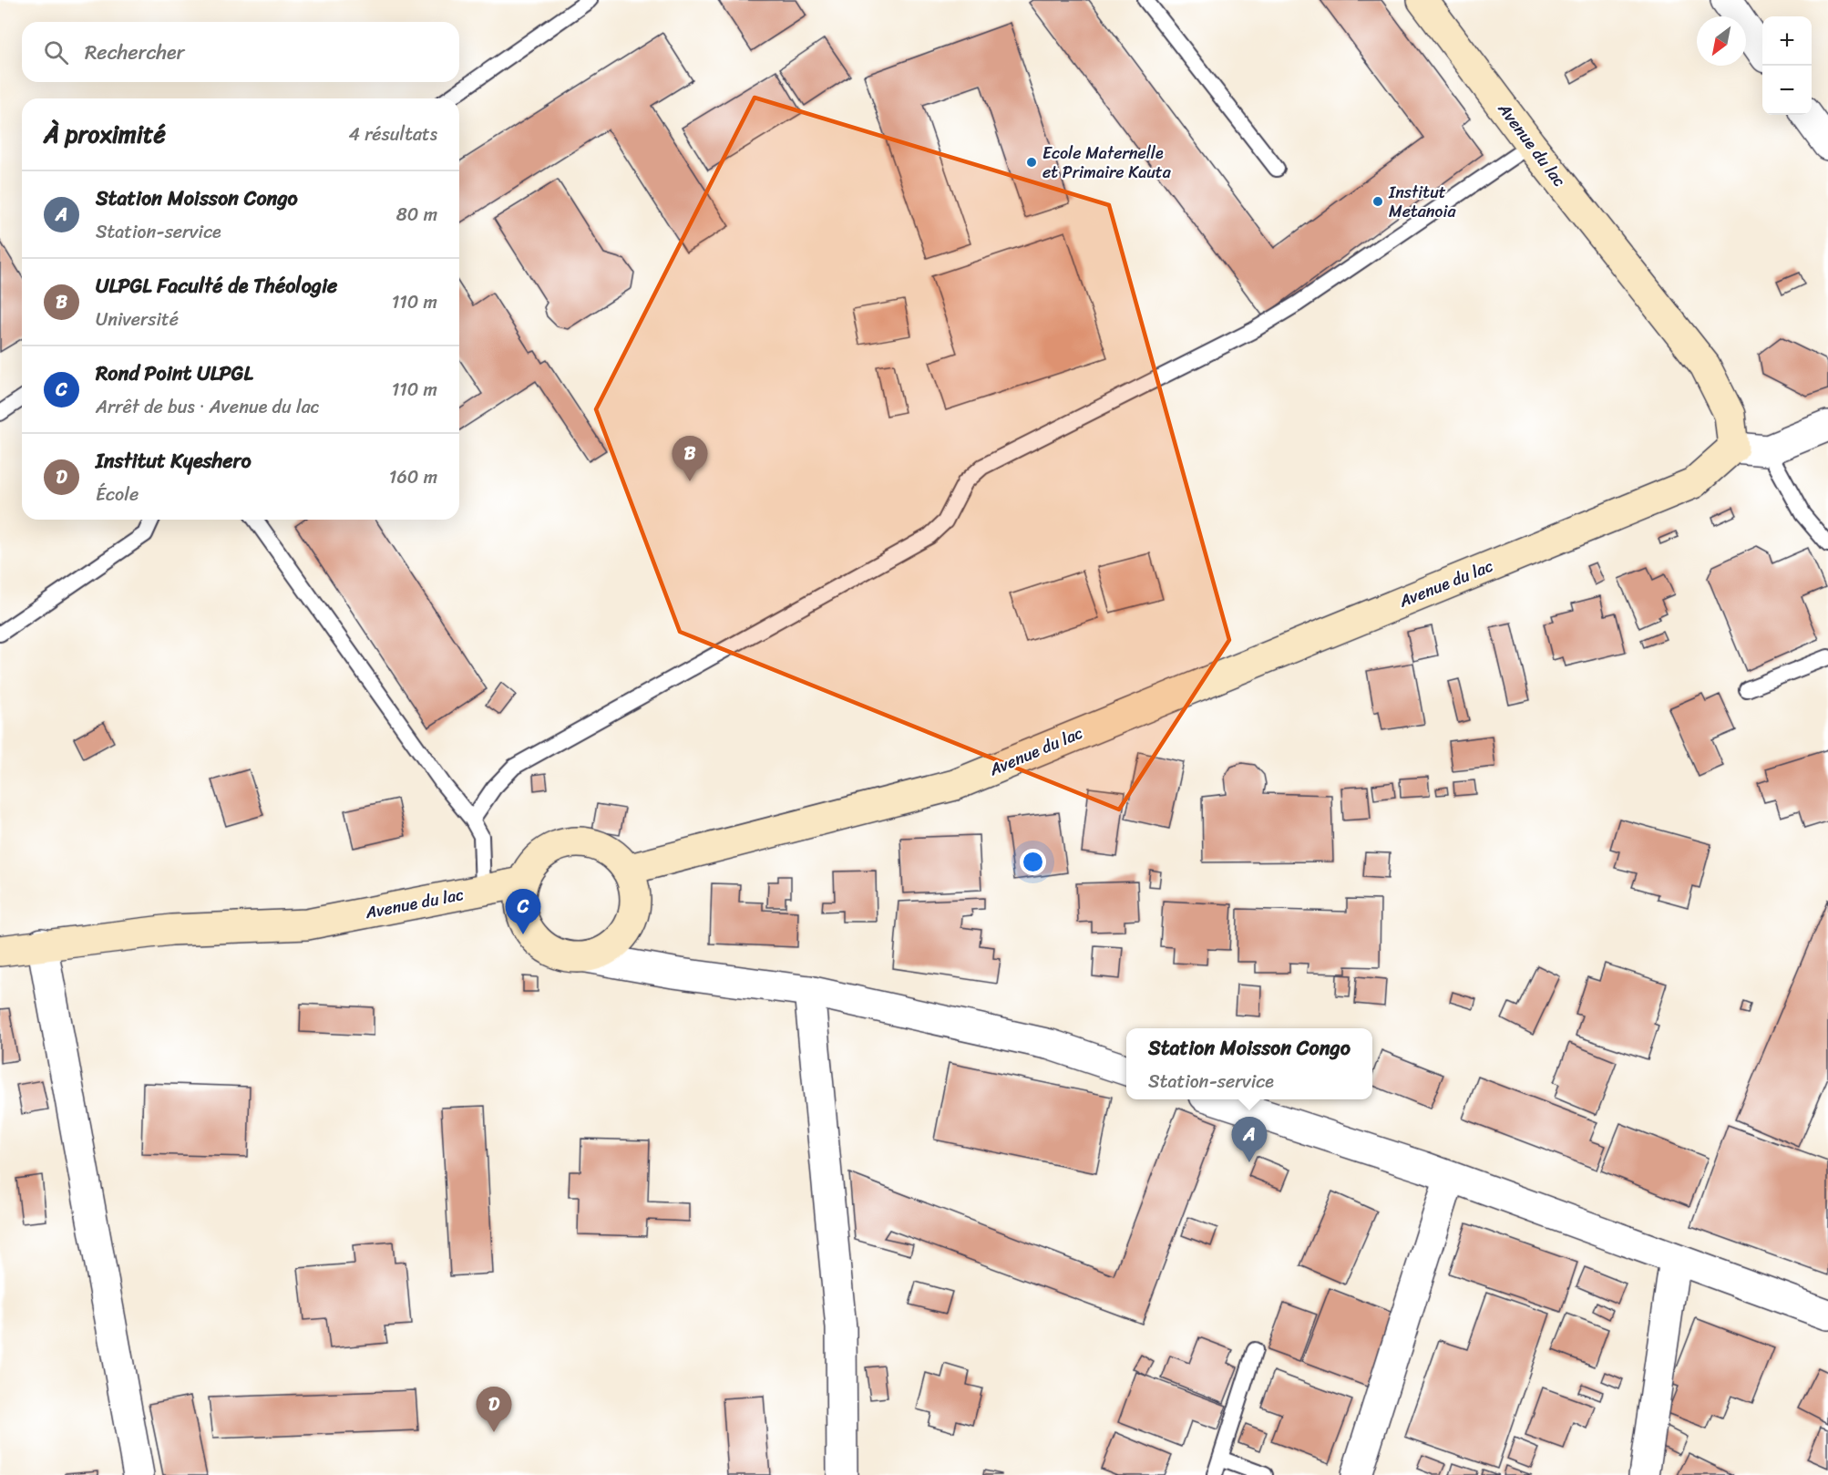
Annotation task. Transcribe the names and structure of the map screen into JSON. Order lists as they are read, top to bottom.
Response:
{
  "streets": {
    "main road": ["Avenue du lac"]
  },
  "places": ["Ecole Maternelle et Primaire Kauta", "Institut Metanoia"],
  "north": "bottom left",
  "page": {
    "map_buttons": ["+", "−"],
    "search": "Rechercher",
    "heading": ["À proximité", "4 résultats"],
    "list": [
      {
        "mark": "A",
        "name": "Station Moisson Congo",
        "note": "Station-service",
        "value": "80 m"
      },
      {
        "mark": "B",
        "name": "ULPGL Faculté de Théologie",
        "note": "Université",
        "value": "110 m"
      },
      {
        "mark": "C",
        "name": "Rond Point ULPGL",
        "note": "Arrêt de bus · Avenue du lac",
        "value": "110 m"
      },
      {
        "mark": "D",
        "name": "Institut Kyeshero",
        "note": "École",
        "value": "160 m"
      }
    ],
    "pins": [
      "B",
      "C",
      "A",
      "D"
    ],
    "popup": ["Station Moisson Congo", "Station-service"]
  }
}
